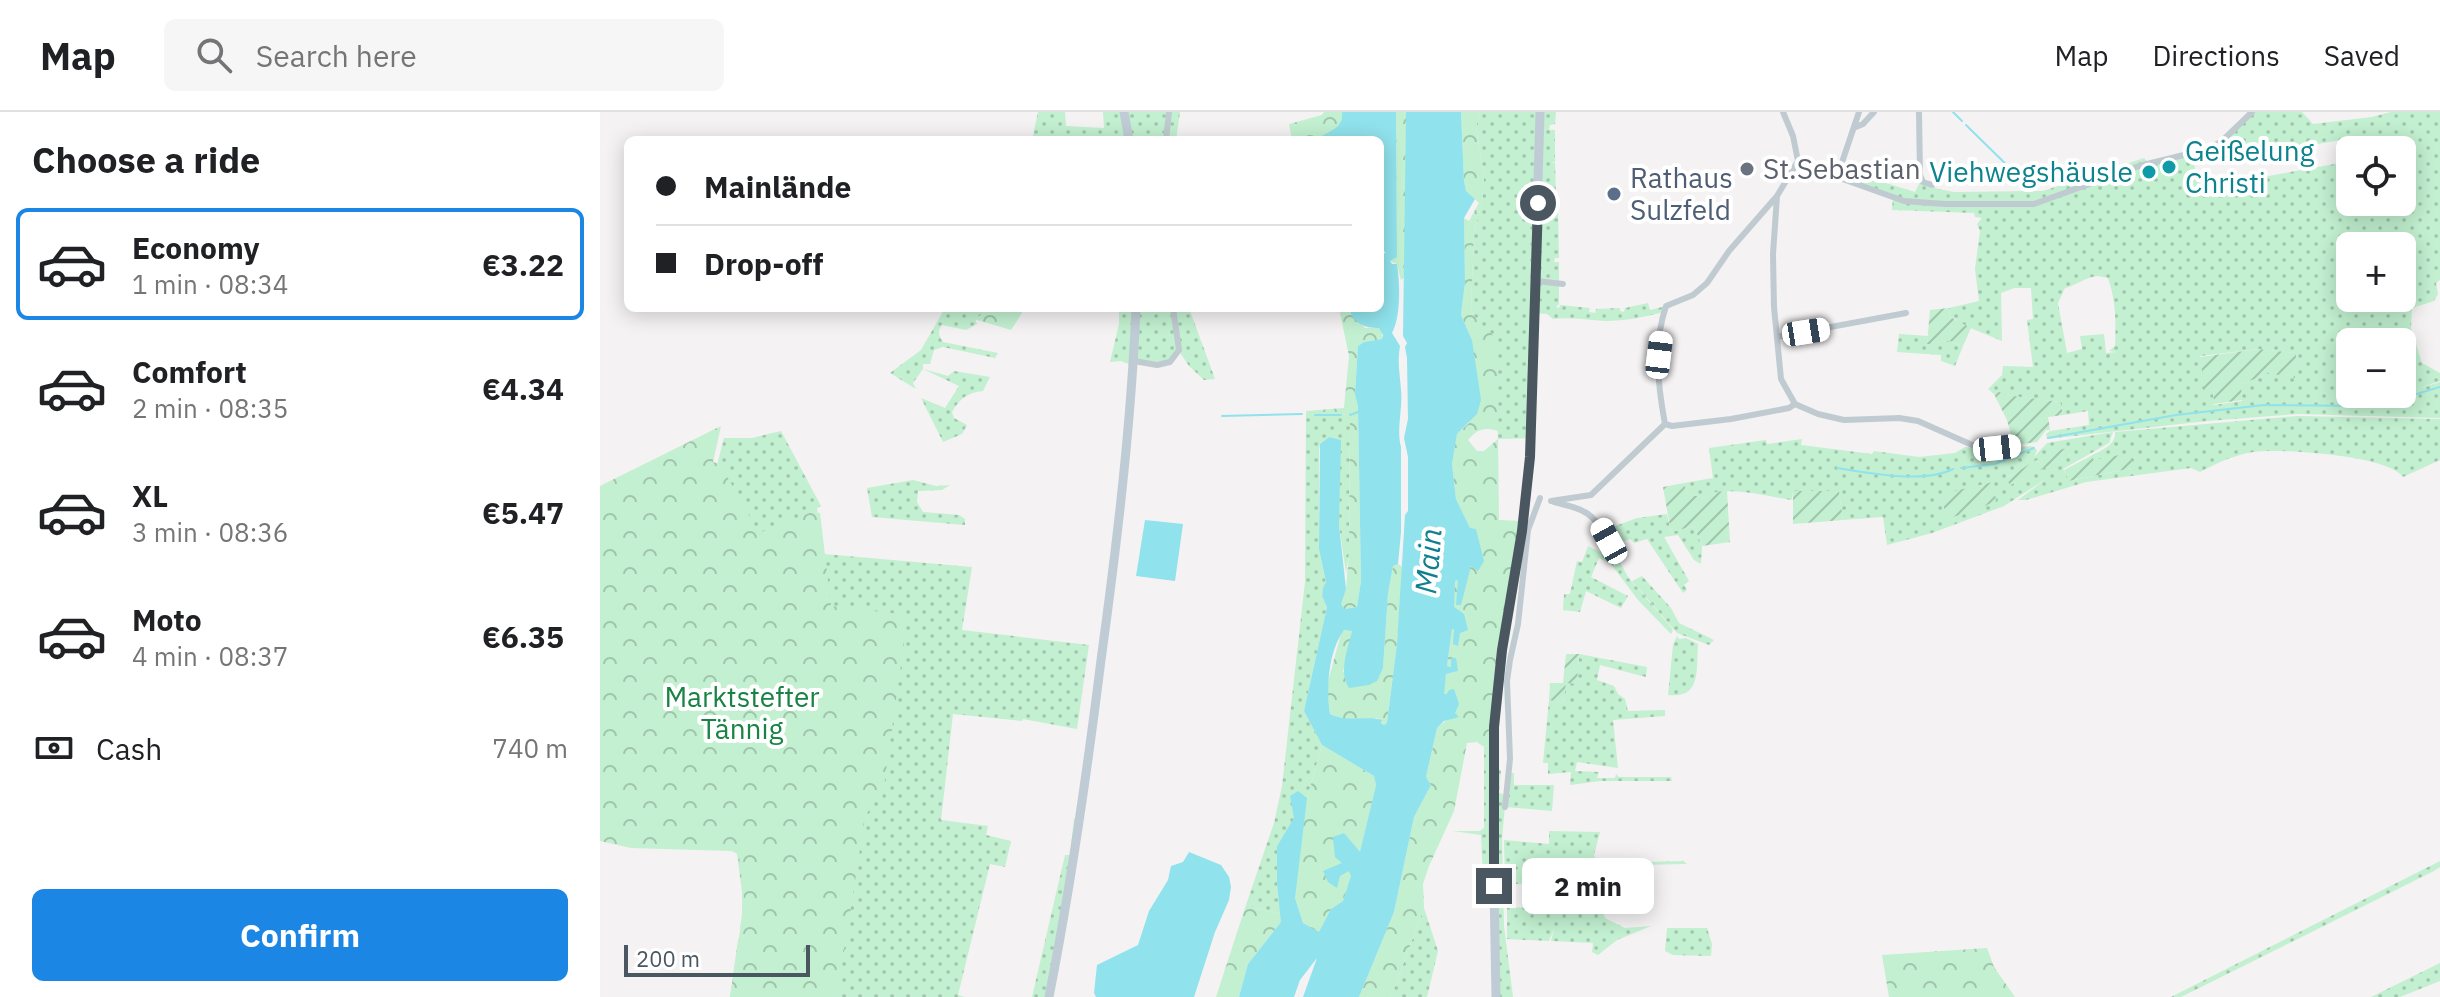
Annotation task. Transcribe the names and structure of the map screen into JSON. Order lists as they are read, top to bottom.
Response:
{
  "water": ["Main"],
  "parks": ["Marktstefter Tännig"],
  "places": [
    "Geißelung Christi",
    "St.Sebastian",
    "Viehwegshäusle",
    "Rathaus Sulzfeld"
  ],
  "scale_bar": "200 m",
  "page": {
    "header": "Map",
    "search": "Search here",
    "nav": ["Map", "Directions", "Saved"],
    "heading": "Choose a ride",
    "map_buttons": ["+", "−"],
    "banner": ["Mainlände", "Drop-off"],
    "list": [
      {
        "name": "Economy",
        "note": "1 min · 08:34",
        "value": "€3.22"
      },
      {
        "name": "Comfort",
        "note": "2 min · 08:35",
        "value": "€4.34"
      },
      {
        "name": "XL",
        "note": "3 min · 08:36",
        "value": "€5.47"
      },
      {
        "name": "Moto",
        "note": "4 min · 08:37",
        "value": "€6.35"
      }
    ],
    "pay": ["Cash", "740 m"],
    "bubble": "2 min",
    "buttons": "Confirm",
    "scale": "200 m"
  }
}
